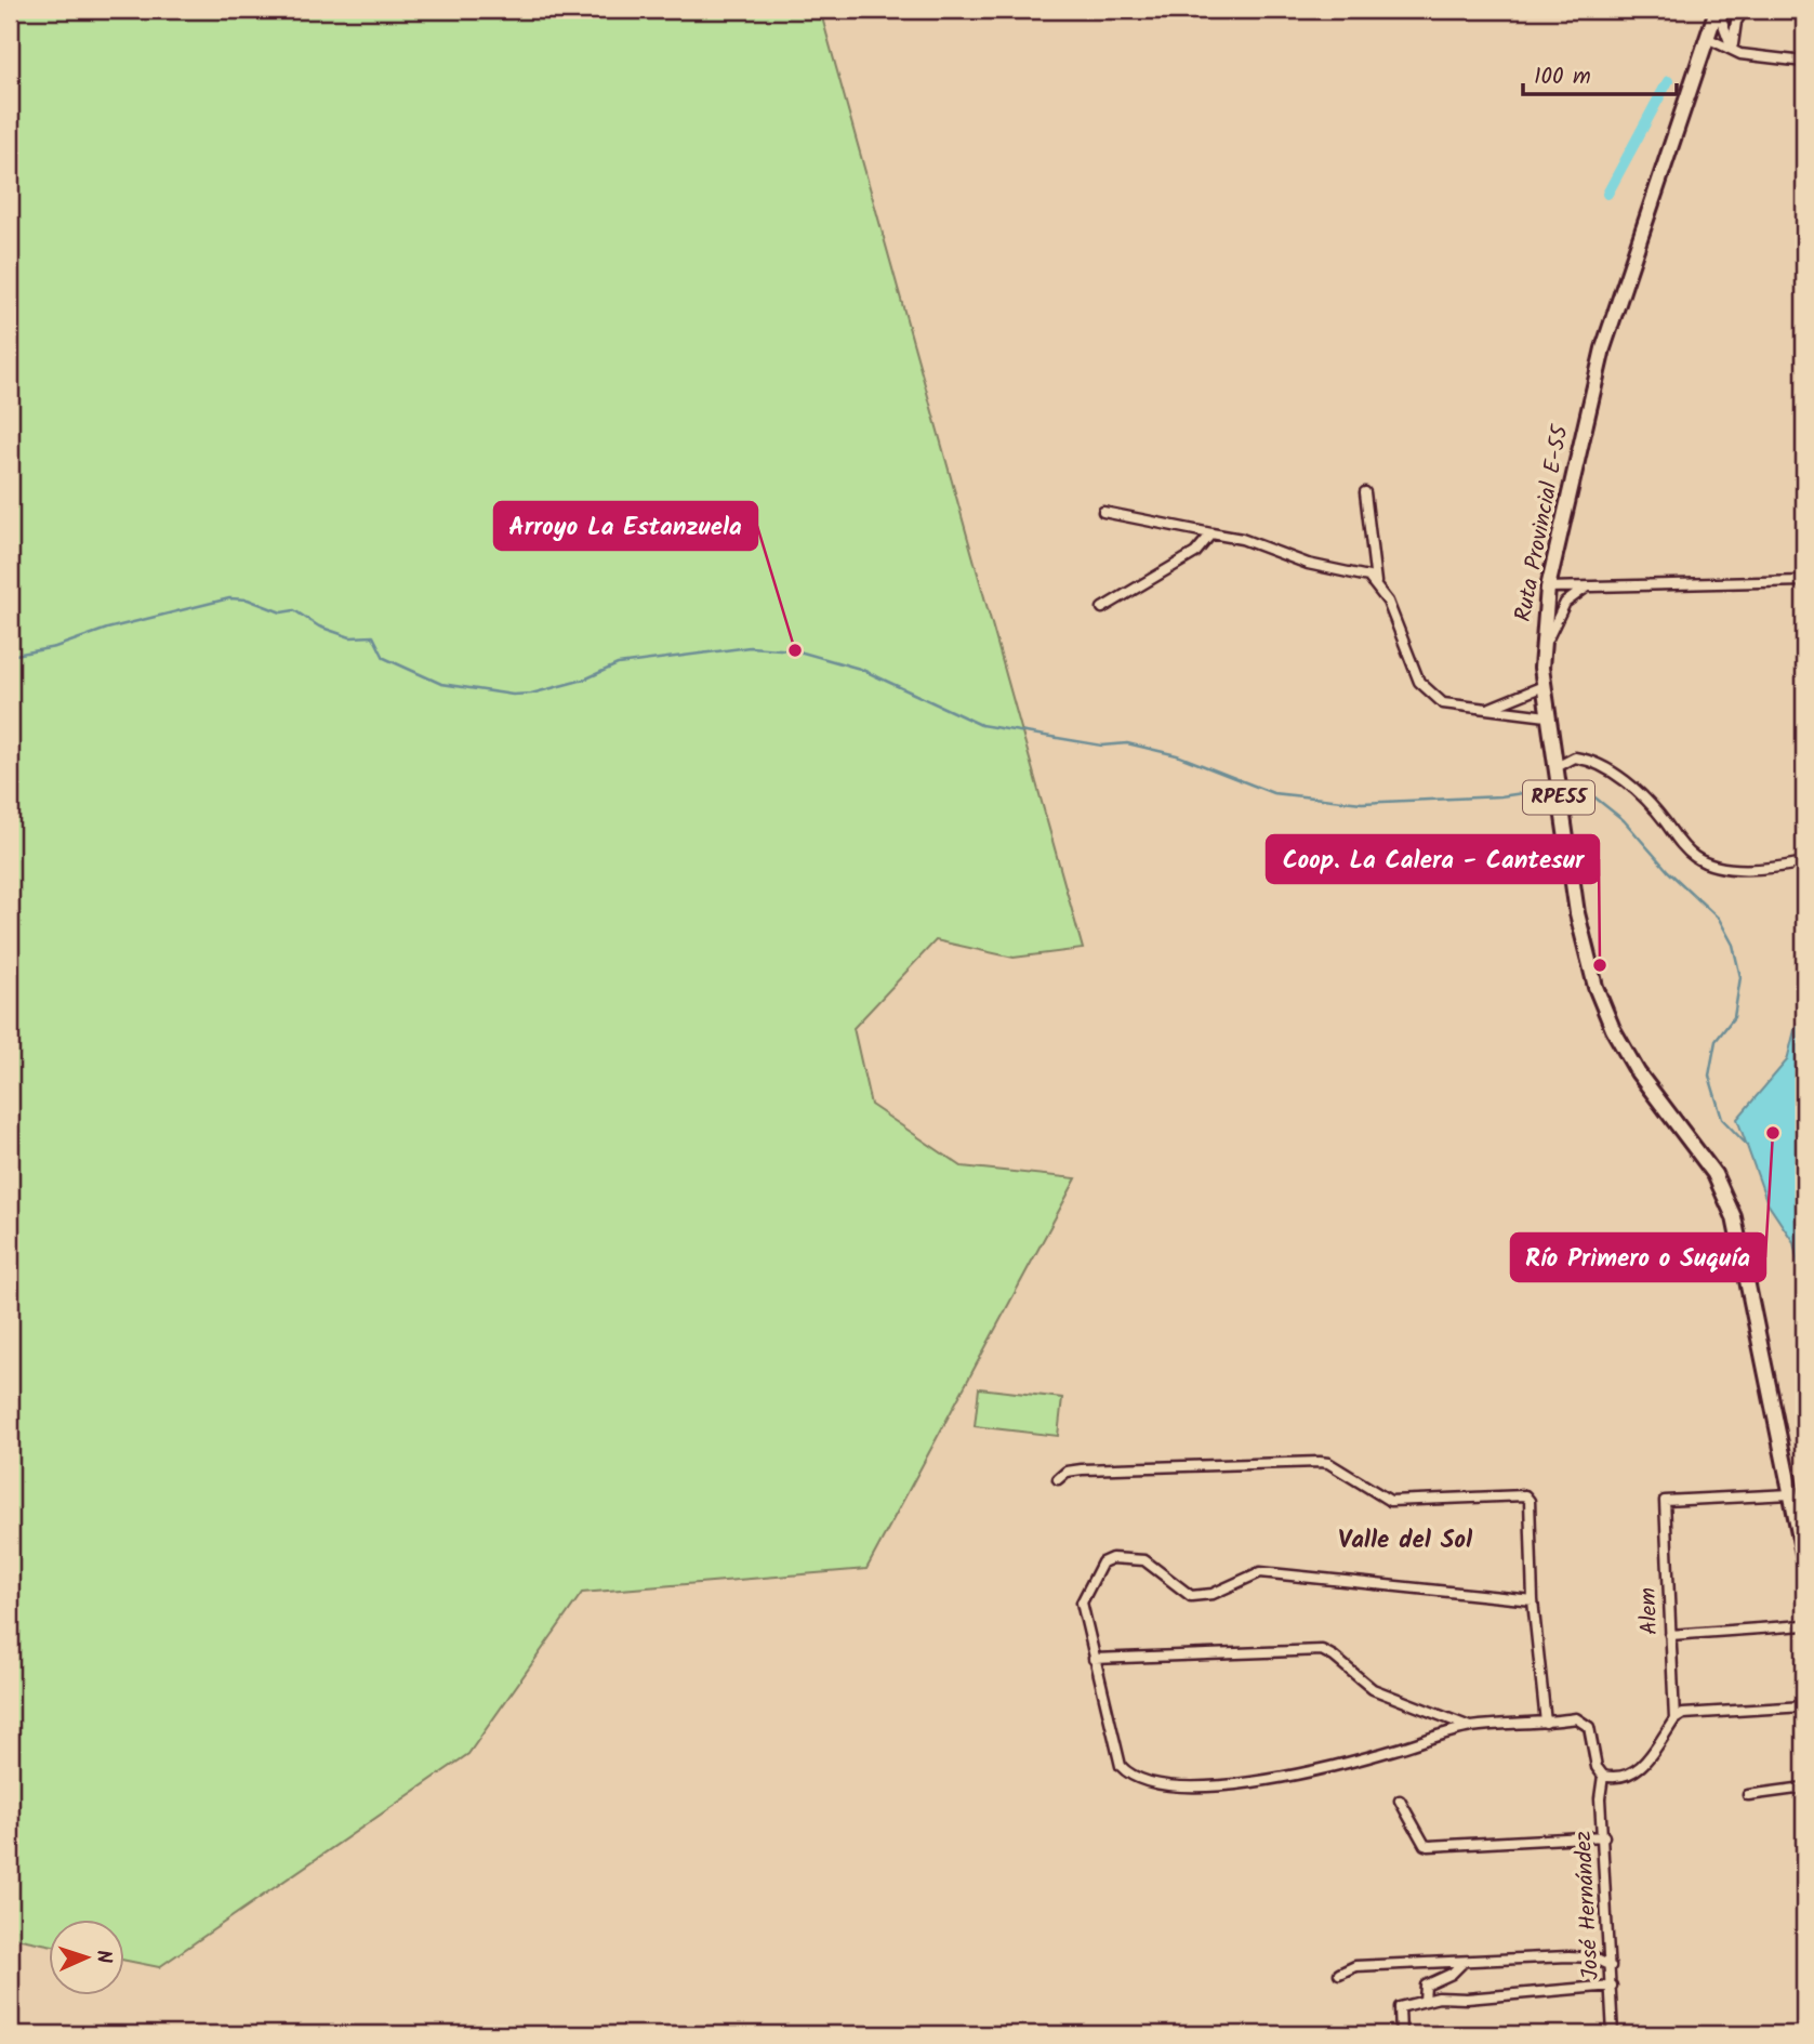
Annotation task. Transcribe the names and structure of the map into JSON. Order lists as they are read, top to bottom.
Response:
{
  "streets": {
    "main road": ["Ruta Provincial E-55", "RPE55"],
    "street": ["Alem", "José Hernández"]
  },
  "crossings": [
    ["Ruta Provincial E-55", "Alem"]
  ],
  "districts": ["Valle del Sol"],
  "places": ["Arroyo La Estanzuela", "Coop. La Calera - Cantesur", "Río Primero o Suquía"],
  "scale_bar": "100 m",
  "north": "right"
}
